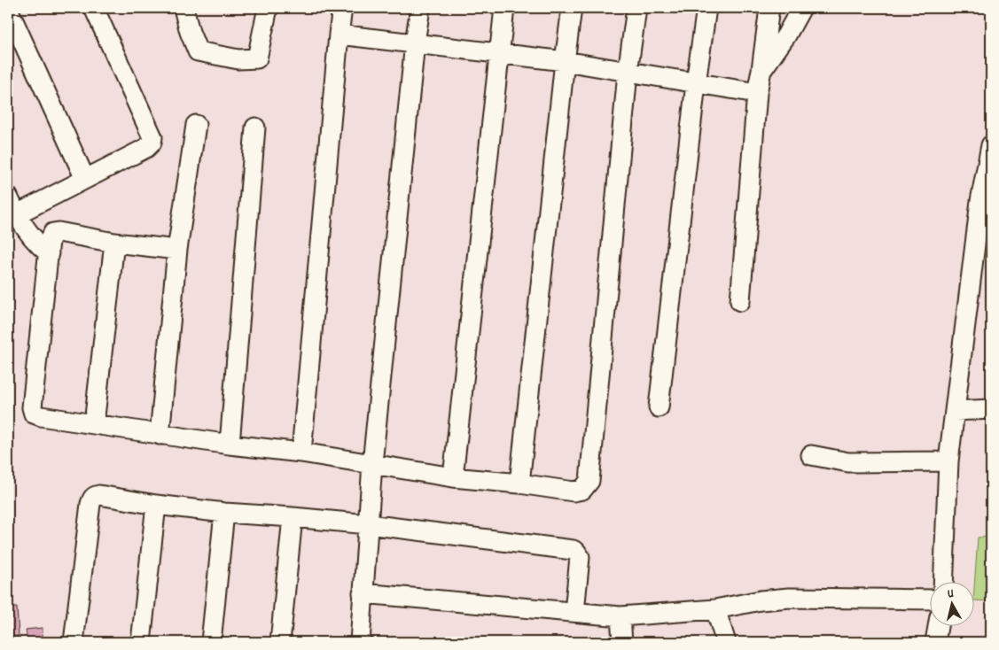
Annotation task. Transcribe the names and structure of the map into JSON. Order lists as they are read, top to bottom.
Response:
{
  "north": "top"
}
